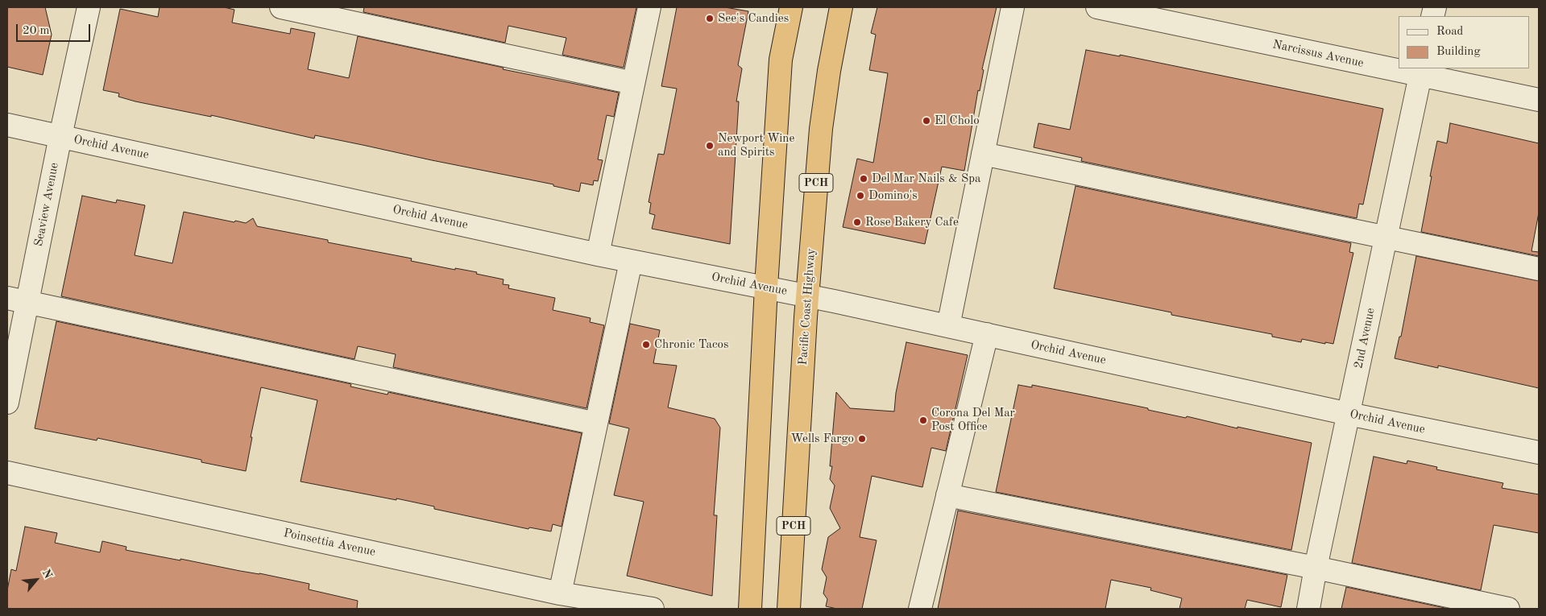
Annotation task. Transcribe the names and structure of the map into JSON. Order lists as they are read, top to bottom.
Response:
{
  "streets": {
    "highway": ["PCH", "Pacific Coast Highway"],
    "street": [
      "Narcissus Avenue",
      "Orchid Avenue",
      "Seaview Avenue",
      "2nd Avenue",
      "Poinsettia Avenue"
    ]
  },
  "crossings": [
    ["Narcissus Avenue", "2nd Avenue"],
    ["Orchid Avenue", "Seaview Avenue"],
    ["Orchid Avenue", "Pacific Coast Highway"],
    ["Orchid Avenue", "2nd Avenue"]
  ],
  "places": [
    "See's Candies",
    "El Cholo",
    "Newport Wine and Spirits",
    "Del Mar Nails & Spa",
    "Domino's",
    "Rose Bakery Cafe",
    "Chronic Tacos",
    "Corona Del Mar Post Office",
    "Wells Fargo"
  ],
  "legend": ["Road", "Building"],
  "scale_bar": "20 m",
  "north": "top right"
}
